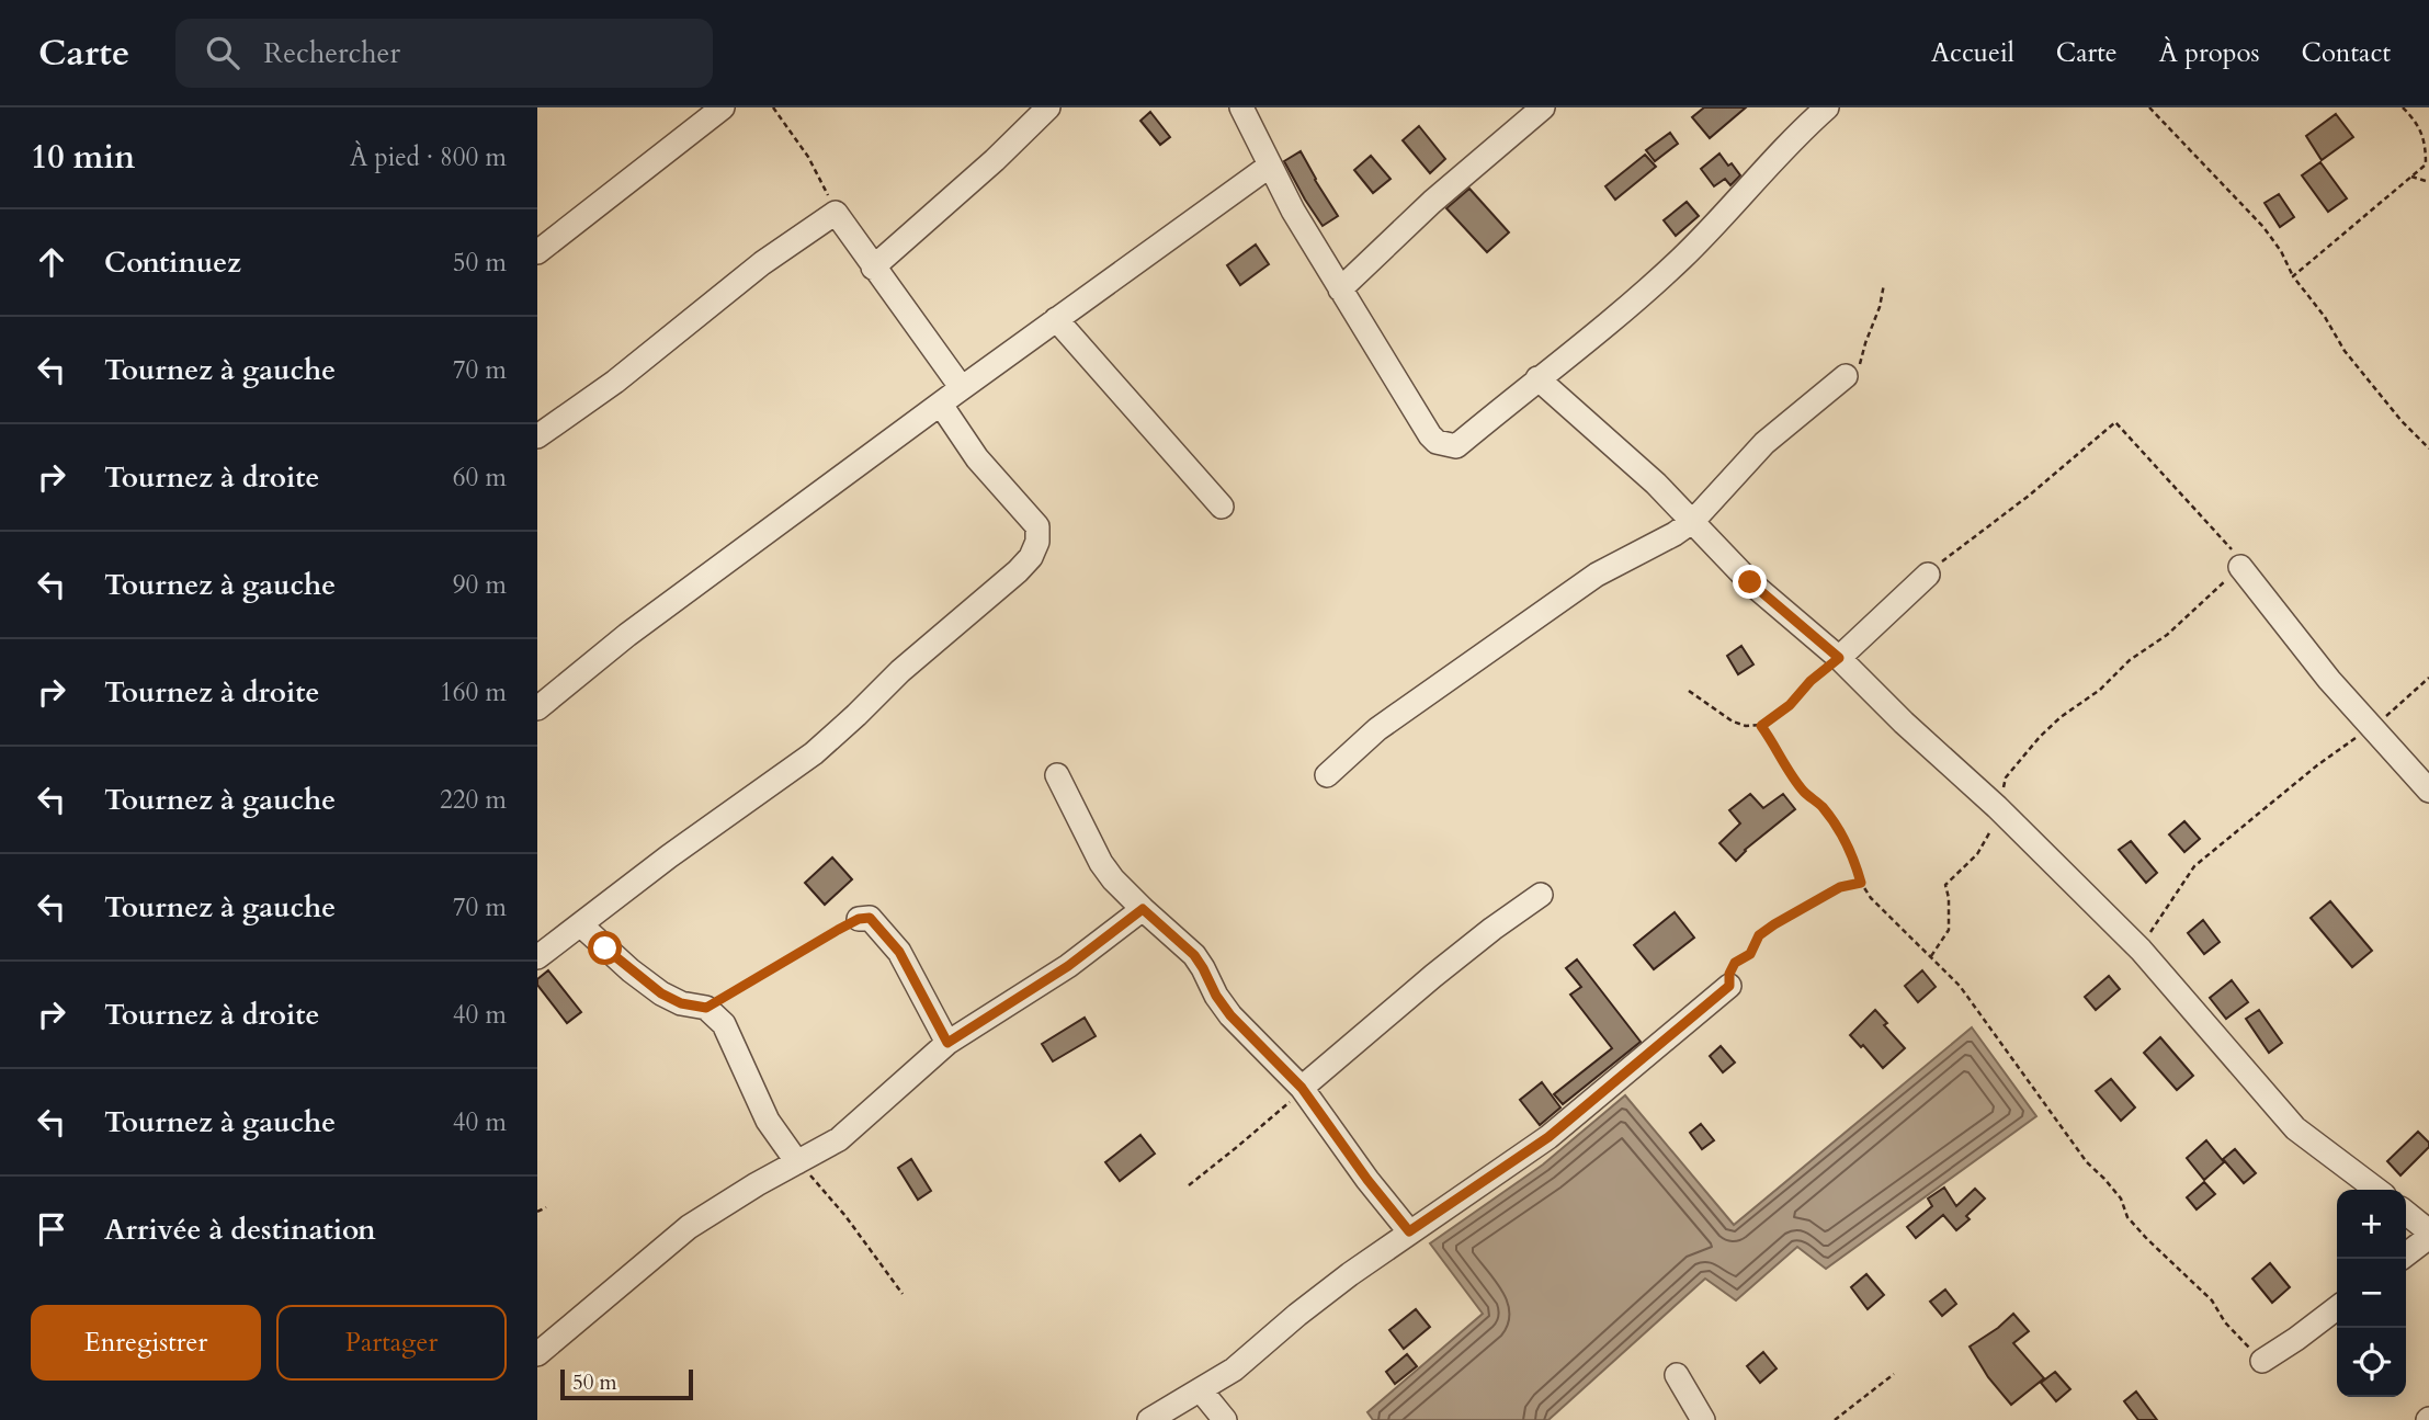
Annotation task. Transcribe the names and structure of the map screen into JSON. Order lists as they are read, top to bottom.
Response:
{
  "scale_bar": "50 m",
  "page": {
    "header": "Carte",
    "search": "Rechercher",
    "nav": [
      "Accueil",
      "Carte",
      "À propos",
      "Contact"
    ],
    "heading": ["10 min", "À pied · 800 m"],
    "list": [
      ["Continuez", "50 m"],
      ["Tournez à gauche", "70 m"],
      ["Tournez à droite", "60 m"],
      ["Tournez à gauche", "90 m"],
      ["Tournez à droite", "160 m"],
      ["Tournez à gauche", "220 m"],
      ["Tournez à gauche", "70 m"],
      ["Tournez à droite", "40 m"],
      ["Tournez à gauche", "40 m"],
      "Arrivée à destination"
    ],
    "map_buttons": ["+", "−"],
    "buttons": ["Enregistrer", "Partager"],
    "scale": "50 m"
  }
}
